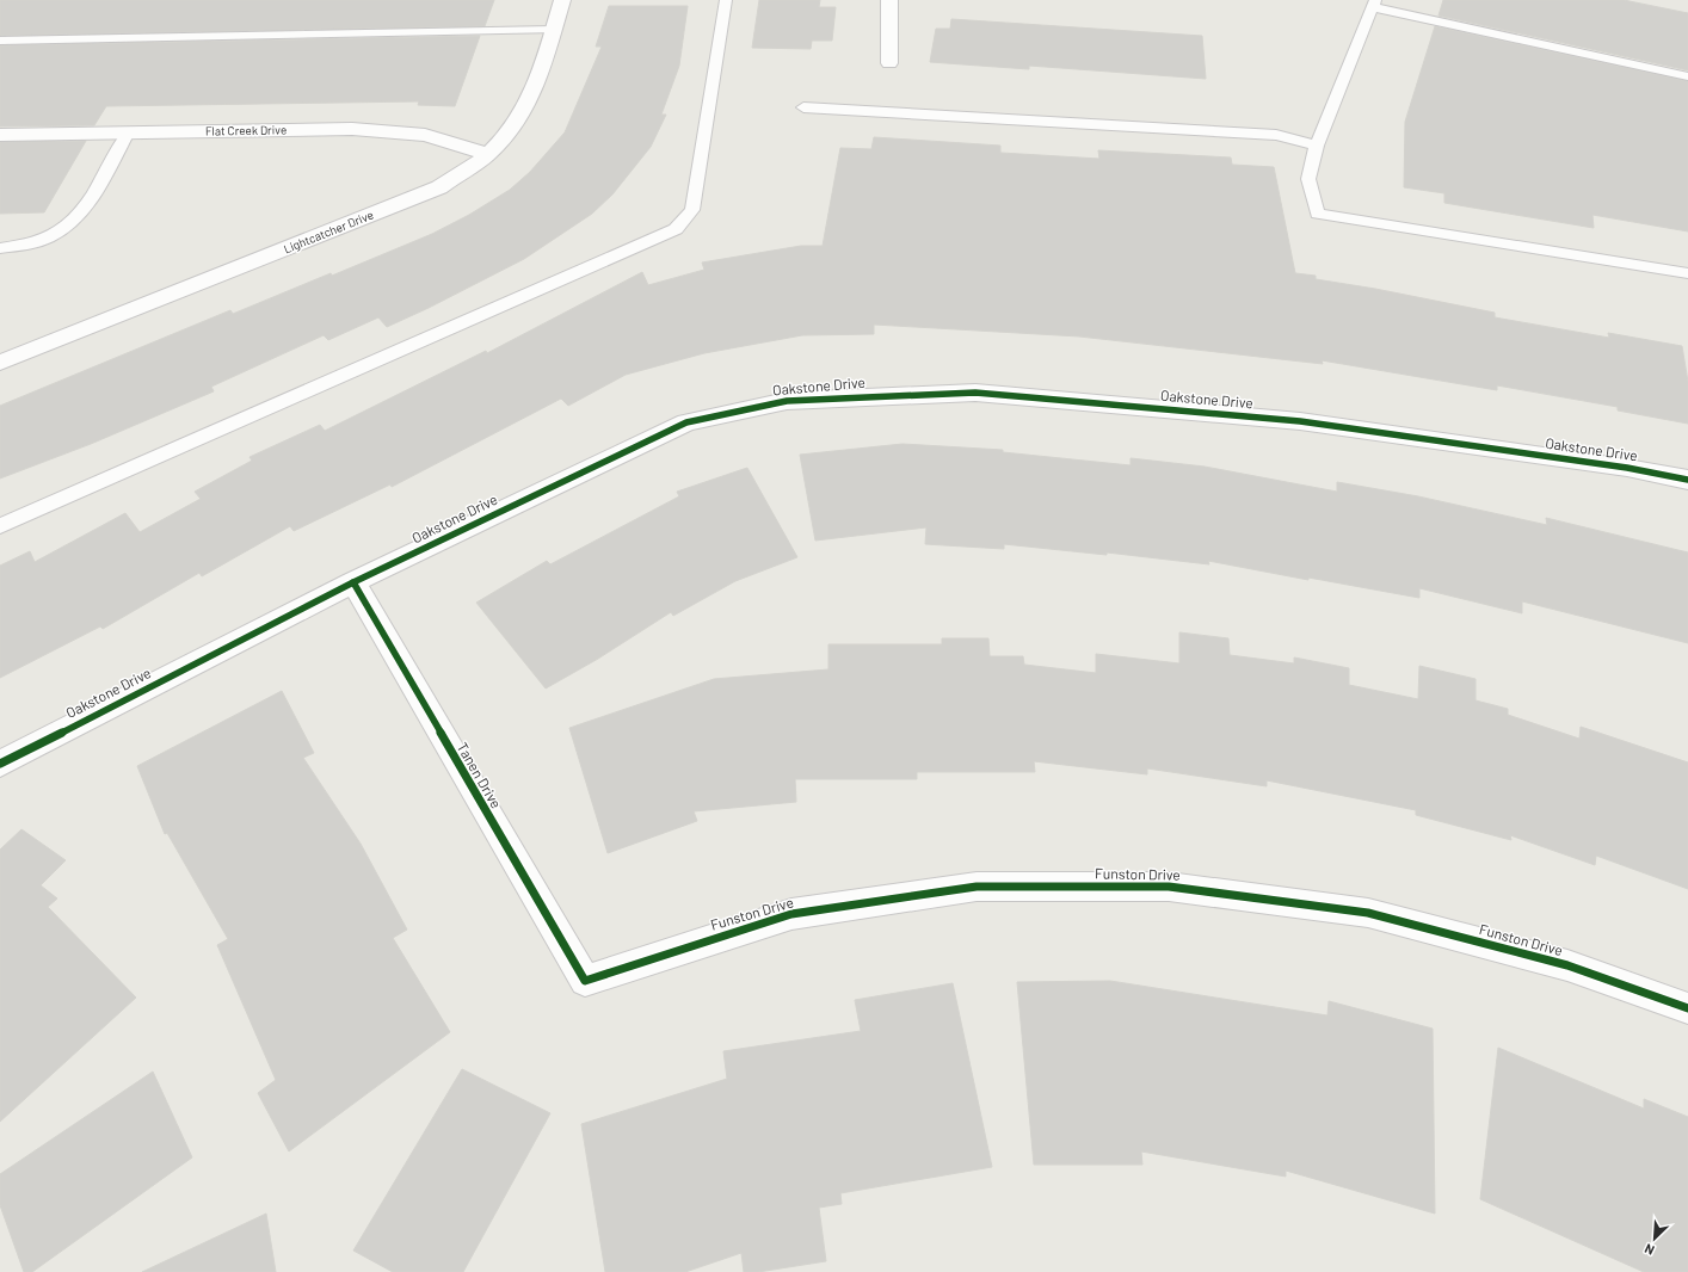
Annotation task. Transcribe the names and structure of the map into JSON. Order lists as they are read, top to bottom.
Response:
{
  "streets": {
    "street": [
      "Flat Creek Drive",
      "Lightcatcher Drive",
      "Oakstone Drive",
      "Tanen Drive",
      "Funston Drive"
    ]
  },
  "crossings": [
    ["Flat Creek Drive", "Lightcatcher Drive"],
    ["Oakstone Drive", "Tanen Drive"],
    ["Tanen Drive", "Funston Drive"]
  ],
  "north": "bottom left"
}
